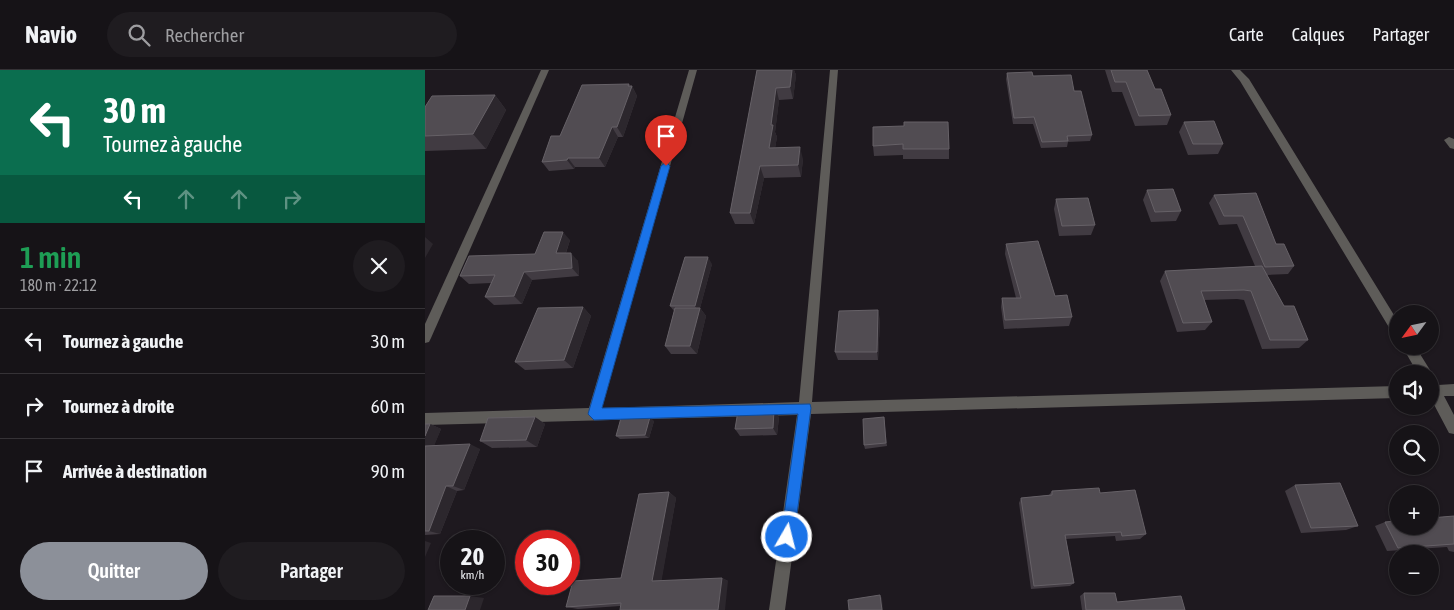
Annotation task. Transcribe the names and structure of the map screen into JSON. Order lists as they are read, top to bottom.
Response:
{
  "north": "bottom left",
  "page": {
    "header": "Navio",
    "search": "Rechercher",
    "nav": ["Carte", "Calques", "Partager"],
    "turn": ["30 m", "Tournez à gauche"],
    "heading": ["1 min", "180 m · 22:12"],
    "map_buttons": ["+", "−"],
    "list": [
      {
        "name": "Tournez à gauche",
        "value": "30 m"
      },
      {
        "name": "Tournez à droite",
        "value": "60 m"
      },
      {
        "name": "Arrivée à destination",
        "value": "90 m"
      }
    ],
    "speed": "20 km/h",
    "limit": "30",
    "buttons": ["Quitter", "Partager"]
  }
}
